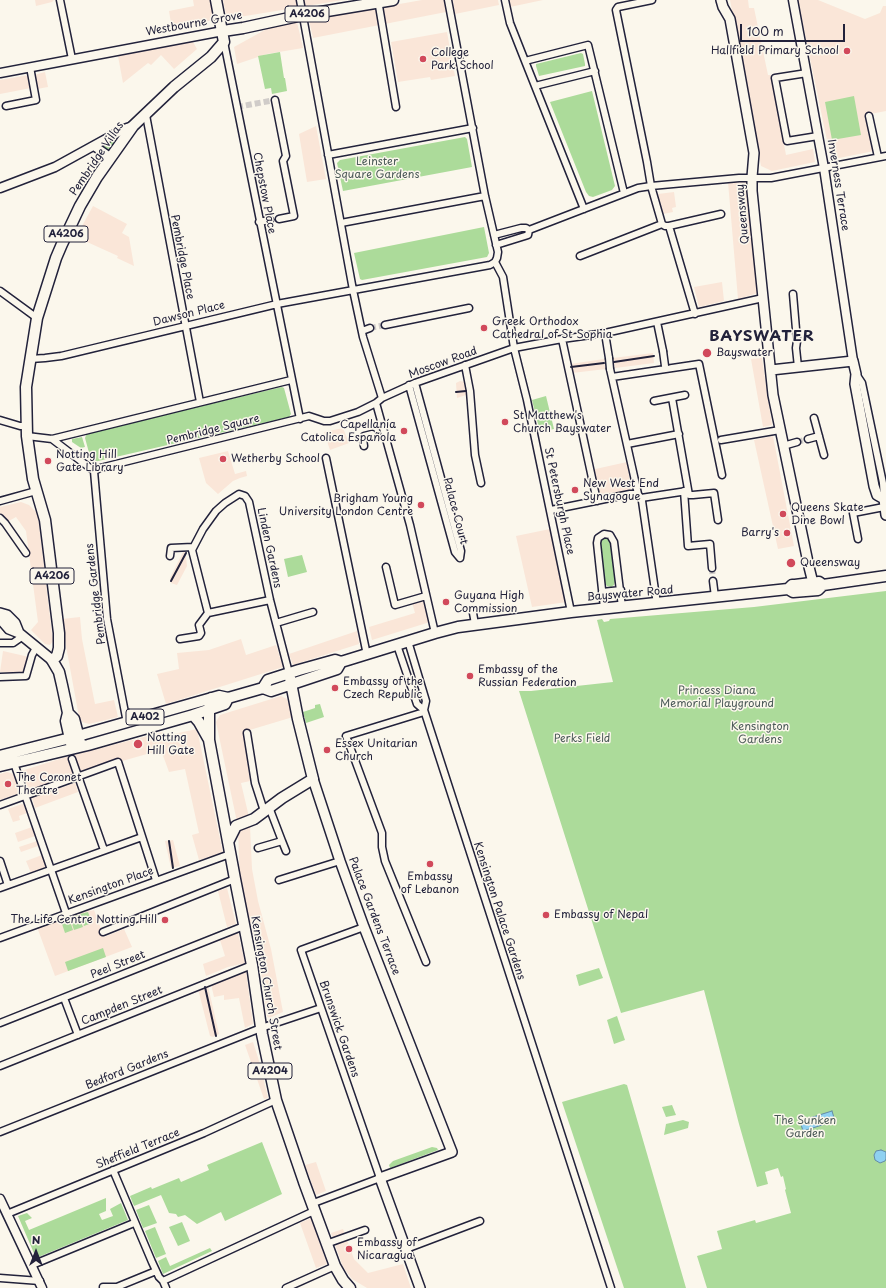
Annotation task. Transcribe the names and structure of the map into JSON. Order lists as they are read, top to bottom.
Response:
{
  "streets": {
    "main road": [
      "A4206",
      "Westbourne Grove",
      "Pembridge Villas",
      "Inverness Terrace",
      "Queensway",
      "Bayswater Road",
      "A402",
      "Palace Gardens Terrace",
      "Kensington Church Street",
      "A4204"
    ],
    "street": [
      "Chepstow Place",
      "Pembridge Place",
      "Dawson Place",
      "Moscow Road",
      "Pembridge Square",
      "St Petersburgh Place",
      "Palace Court",
      "Linden Gardens",
      "Pembridge Gardens",
      "Kensington Place",
      "Kensington Palace Gardens",
      "Peel Street",
      "Campden Street",
      "Brunswick Gardens",
      "Bedford Gardens",
      "Sheffield Terrace"
    ]
  },
  "crossings": [
    ["A4206", "Pembridge Villas"],
    ["Pembridge Villas", "Chepstow Place"],
    ["Pembridge Villas", "Pembridge Place"],
    ["Pembridge Villas", "Dawson Place"],
    ["Chepstow Place", "Dawson Place"],
    ["Queensway", "Moscow Road"],
    ["Queensway", "Bayswater Road"],
    ["Pembridge Place", "Dawson Place"],
    ["Dawson Place", "St Petersburgh Place"],
    ["Moscow Road", "Pembridge Square"],
    ["Moscow Road", "St Petersburgh Place"],
    ["Moscow Road", "Palace Court"],
    ["Pembridge Square", "Pembridge Gardens"],
    ["St Petersburgh Place", "Bayswater Road"],
    ["Linden Gardens", "A402"],
    ["Linden Gardens", "Palace Gardens Terrace"],
    ["Pembridge Gardens", "A402"],
    ["Bayswater Road", "A402"],
    ["A402", "Kensington Palace Gardens"],
    ["A402", "Palace Gardens Terrace"],
    ["A402", "Kensington Church Street"],
    ["A402", "A4204"],
    ["Kensington Place", "Kensington Church Street"],
    ["Palace Gardens Terrace", "Brunswick Gardens"],
    ["Peel Street", "Kensington Church Street"],
    ["Kensington Church Street", "Campden Street"],
    ["Kensington Church Street", "Bedford Gardens"],
    ["Kensington Church Street", "A4204"],
    ["Kensington Church Street", "Sheffield Terrace"],
    ["Brunswick Gardens", "Bedford Gardens"]
  ],
  "districts": ["BAYSWATER"],
  "parks": [
    "Leinster Square Gardens",
    "Princess Diana Memorial Playground",
    "Kensington Gardens",
    "Perks Field",
    "The Sunken Garden"
  ],
  "places": [
    "Hallfield Primary School",
    "College Park School",
    "Greek Orthodox Cathedral of St Sophia",
    "Bayswater",
    "St Matthew's Church Bayswater",
    "Capellanía Catolica Española",
    "Wetherby School",
    "Notting Hill Gate Library",
    "New West End Synagogue",
    "Brigham Young University London Centre",
    "Queens Skate Dine Bowl",
    "Barry's",
    "Queensway",
    "Guyana High Commission",
    "Embassy of the Russian Federation",
    "Embassy of the Czech Republic",
    "Notting Hill Gate",
    "Essex Unitarian Church",
    "The Coronet Theatre",
    "Embassy of Lebanon",
    "Embassy of Nepal",
    "The Life Centre Notting Hill",
    "Embassy of Nicaragua"
  ],
  "scale_bar": "100 m",
  "north": "top"
}
